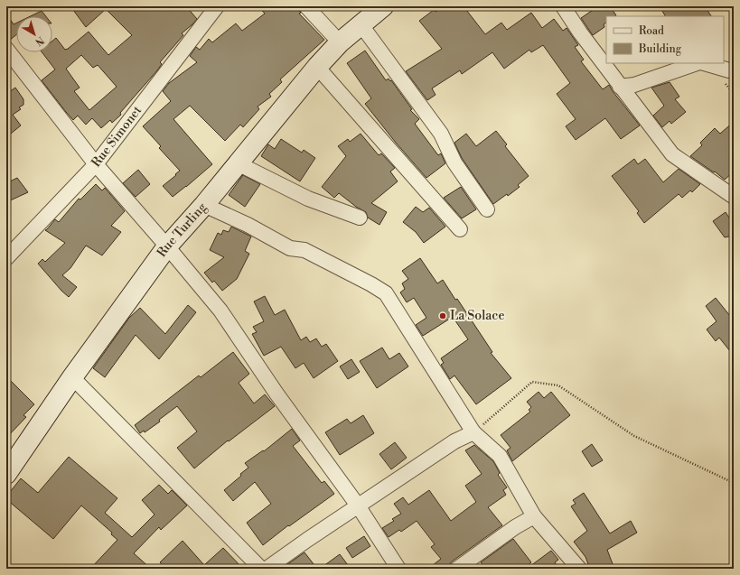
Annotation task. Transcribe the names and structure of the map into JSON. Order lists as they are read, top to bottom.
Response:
{
  "streets": {
    "main road": ["Rue Turling"],
    "street": ["Rue Simonet"]
  },
  "places": ["La Solace"],
  "legend": ["Road", "Building"],
  "north": "bottom right"
}
